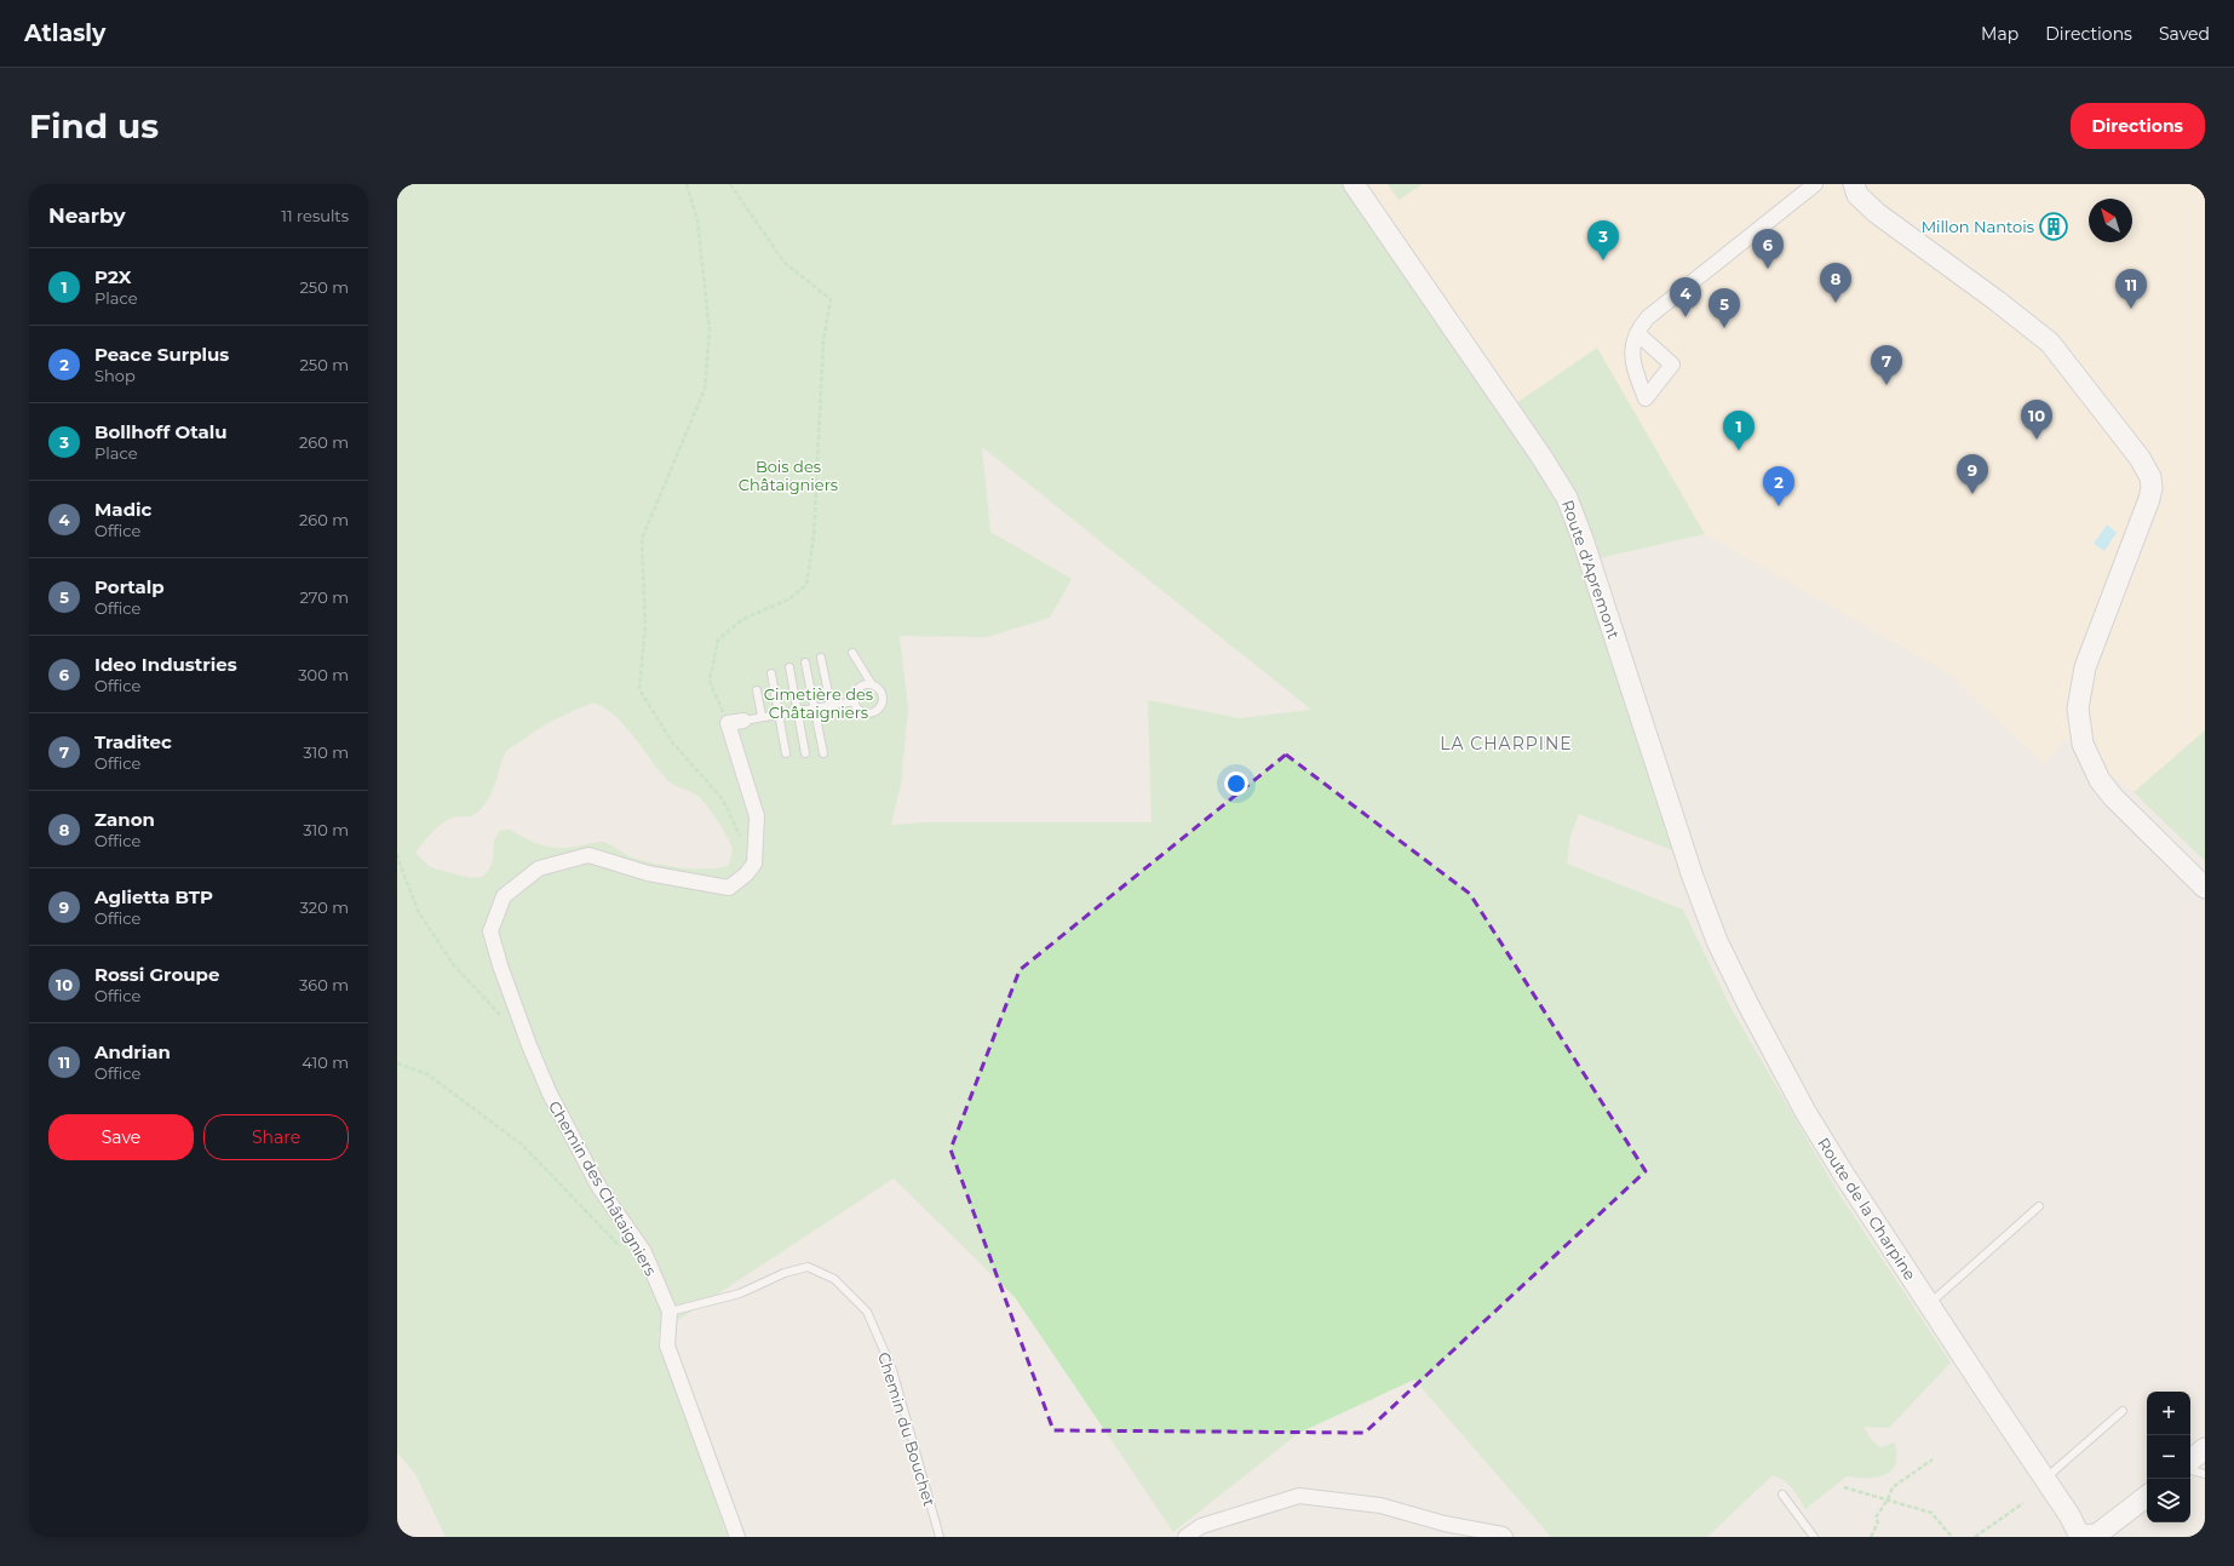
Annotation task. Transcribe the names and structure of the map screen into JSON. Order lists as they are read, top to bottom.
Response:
{
  "streets": {
    "main road": ["Route d'Apremont", "Route de la Charpine"],
    "street": ["Chemin des Châtaigniers"],
    "lane": ["Chemin du Bouchet"]
  },
  "crossings": [
    ["Route d'Apremont", "Route de la Charpine"],
    ["Chemin des Châtaigniers", "Chemin du Bouchet"]
  ],
  "districts": ["LA CHARPINE"],
  "parks": ["Bois des Châtaigniers", "Cimetière des Châtaigniers"],
  "places": {
    "building": ["Millon Nantois"]
  },
  "north": "top left",
  "page": {
    "header": "Atlasly",
    "nav": ["Map", "Directions", "Saved"],
    "buttons": [
      "Directions",
      ["Save", "Share"]
    ],
    "title": "Find us",
    "heading": ["Nearby", "11 results"],
    "pins": [
      "3",
      "6",
      "8",
      "11",
      "4",
      "5",
      "7",
      "10",
      "1",
      "9",
      "2"
    ],
    "list": [
      {
        "mark": "1",
        "name": "P2X",
        "note": "Place",
        "value": "250 m"
      },
      {
        "mark": "2",
        "name": "Peace Surplus",
        "note": "Shop",
        "value": "250 m"
      },
      {
        "mark": "3",
        "name": "Bollhoff Otalu",
        "note": "Place",
        "value": "260 m"
      },
      {
        "mark": "4",
        "name": "Madic",
        "note": "Office",
        "value": "260 m"
      },
      {
        "mark": "5",
        "name": "Portalp",
        "note": "Office",
        "value": "270 m"
      },
      {
        "mark": "6",
        "name": "Ideo Industries",
        "note": "Office",
        "value": "300 m"
      },
      {
        "mark": "7",
        "name": "Traditec",
        "note": "Office",
        "value": "310 m"
      },
      {
        "mark": "8",
        "name": "Zanon",
        "note": "Office",
        "value": "310 m"
      },
      {
        "mark": "9",
        "name": "Aglietta BTP",
        "note": "Office",
        "value": "320 m"
      },
      {
        "mark": "10",
        "name": "Rossi Groupe",
        "note": "Office",
        "value": "360 m"
      },
      {
        "mark": "11",
        "name": "Andrian",
        "note": "Office",
        "value": "410 m"
      }
    ],
    "map_buttons": ["+", "−"]
  }
}
